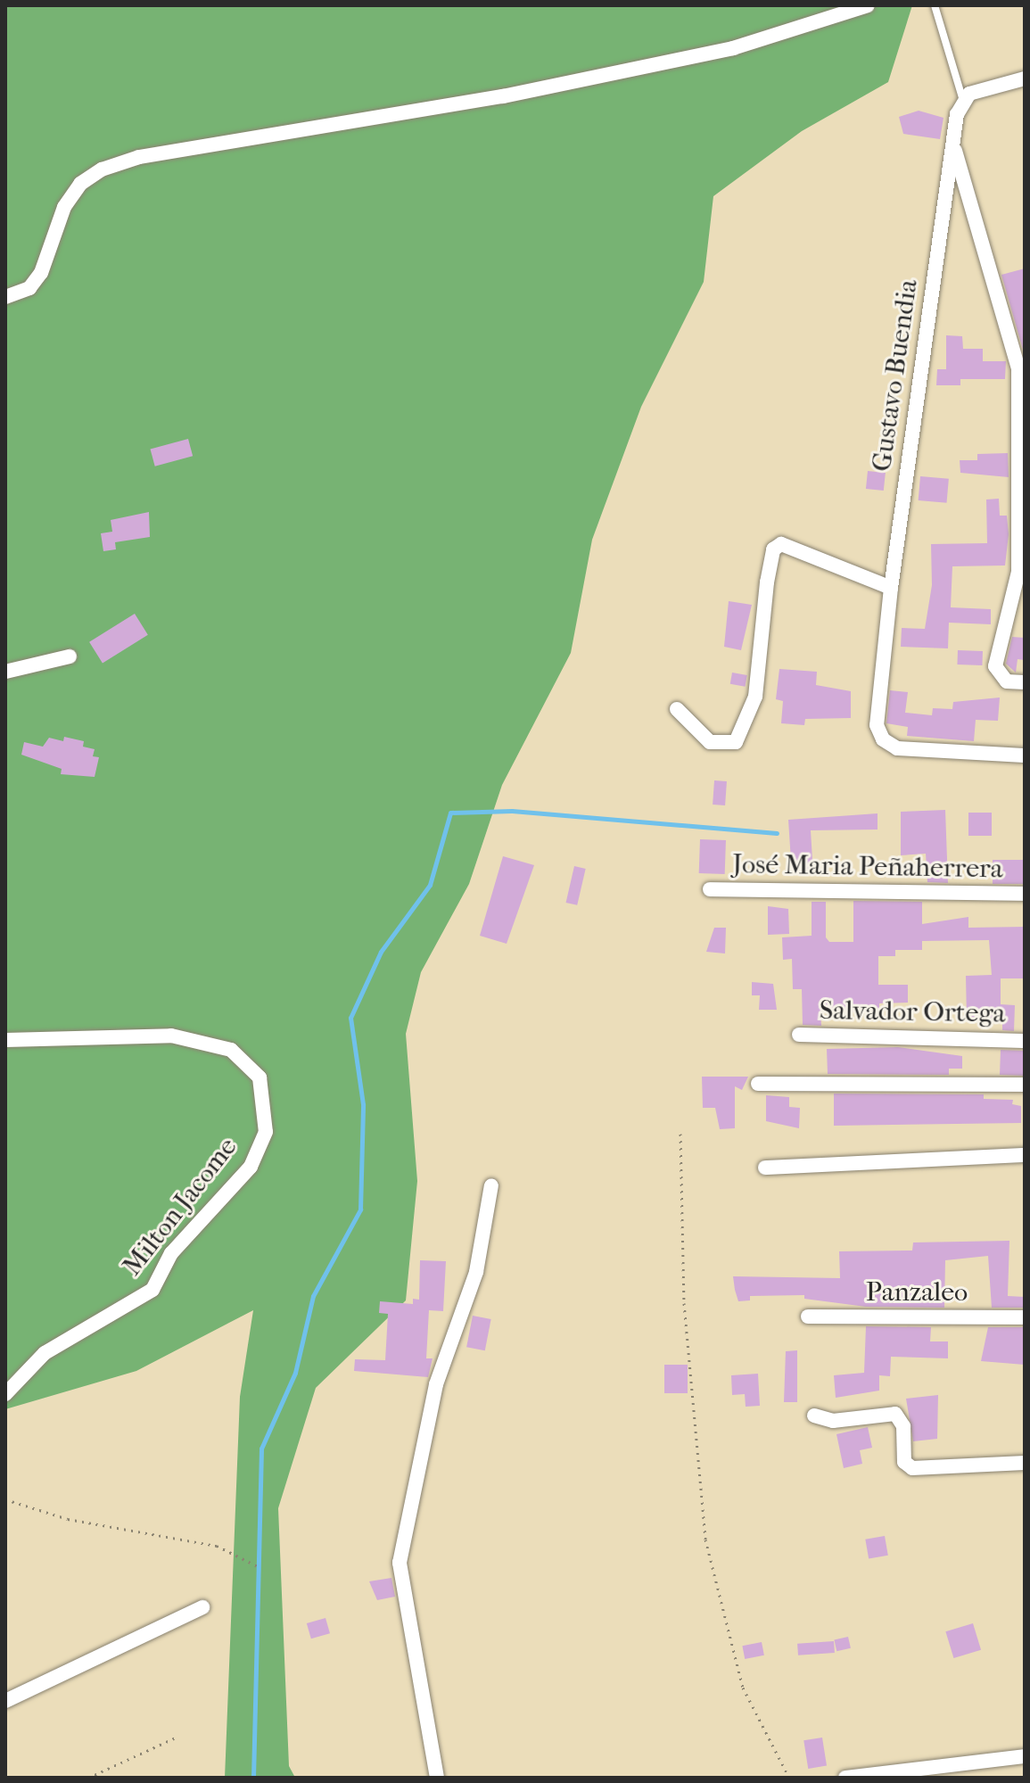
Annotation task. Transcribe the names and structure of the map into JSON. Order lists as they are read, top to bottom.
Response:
{
  "streets": {
    "street": [
      "Gustavo Buendia",
      "José Maria Peñaherrera",
      "Salvador Ortega",
      "Milton Jacome",
      "Panzaleo"
    ]
  }
}
